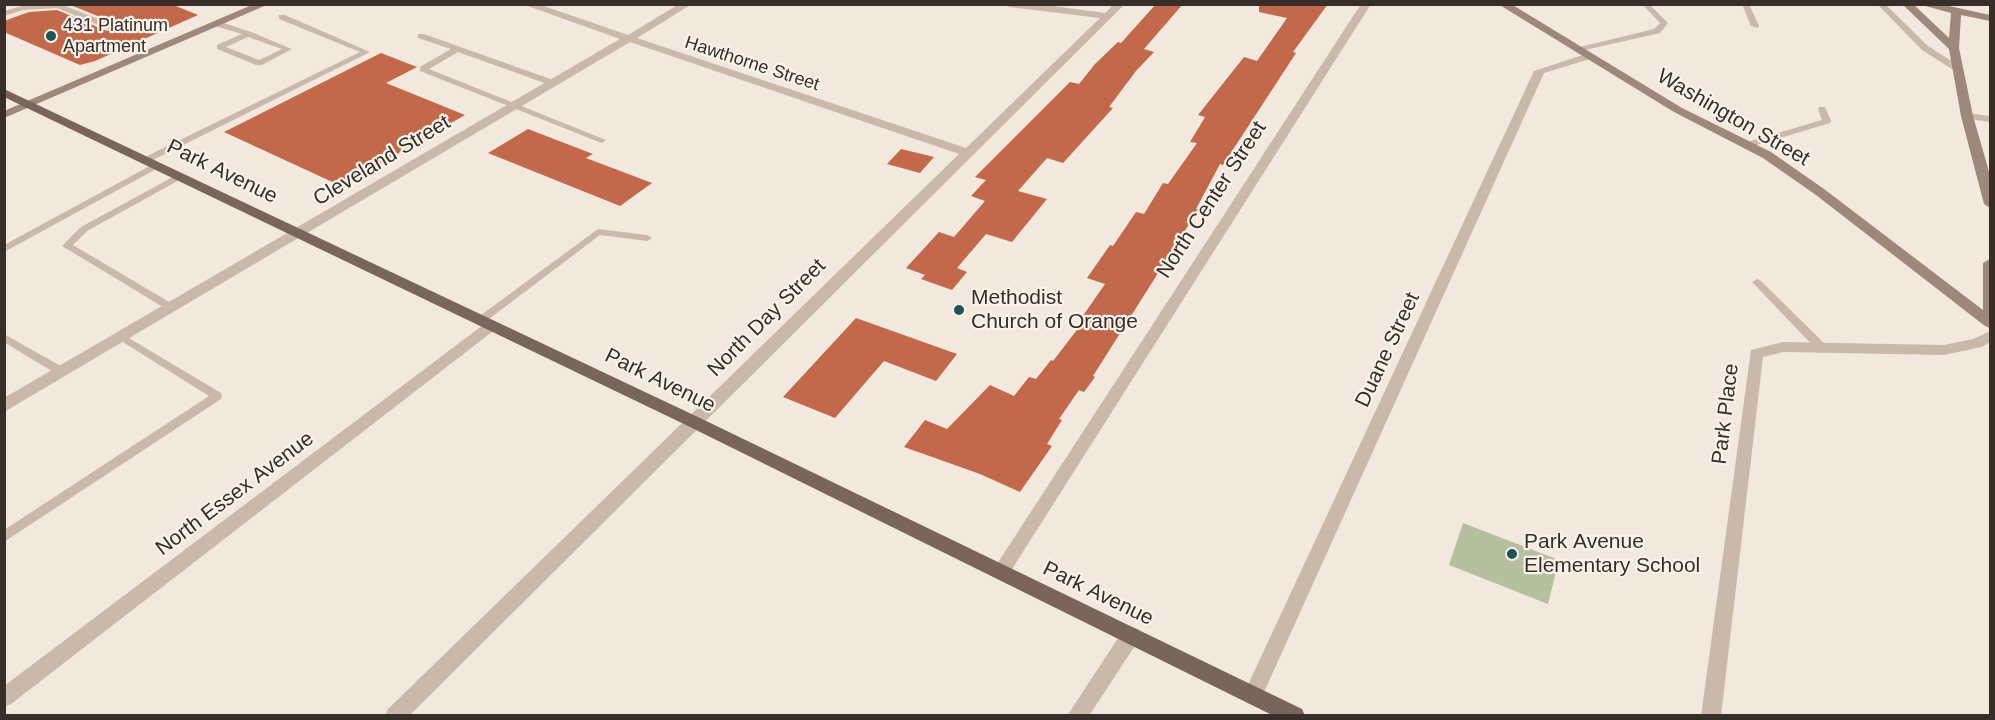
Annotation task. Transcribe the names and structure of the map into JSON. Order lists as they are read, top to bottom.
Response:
{
  "streets": {
    "main road": ["Washington Street", "Park Avenue"],
    "street": [
      "Hawthorne Street",
      "Cleveland Street",
      "North Center Street",
      "North Day Street",
      "Duane Street",
      "Park Place",
      "North Essex Avenue"
    ]
  },
  "crossings": [
    ["Hawthorne Street", "Cleveland Street"],
    ["Hawthorne Street", "North Day Street"],
    ["Washington Street", "Duane Street"],
    ["Cleveland Street", "Park Avenue"],
    ["Park Avenue", "North Center Street"],
    ["Park Avenue", "North Day Street"],
    ["Park Avenue", "Duane Street"],
    ["Park Avenue", "North Essex Avenue"]
  ],
  "places": ["431 Platinum Apartment", "Methodist Church of Orange", "Park Avenue Elementary School"]
}
